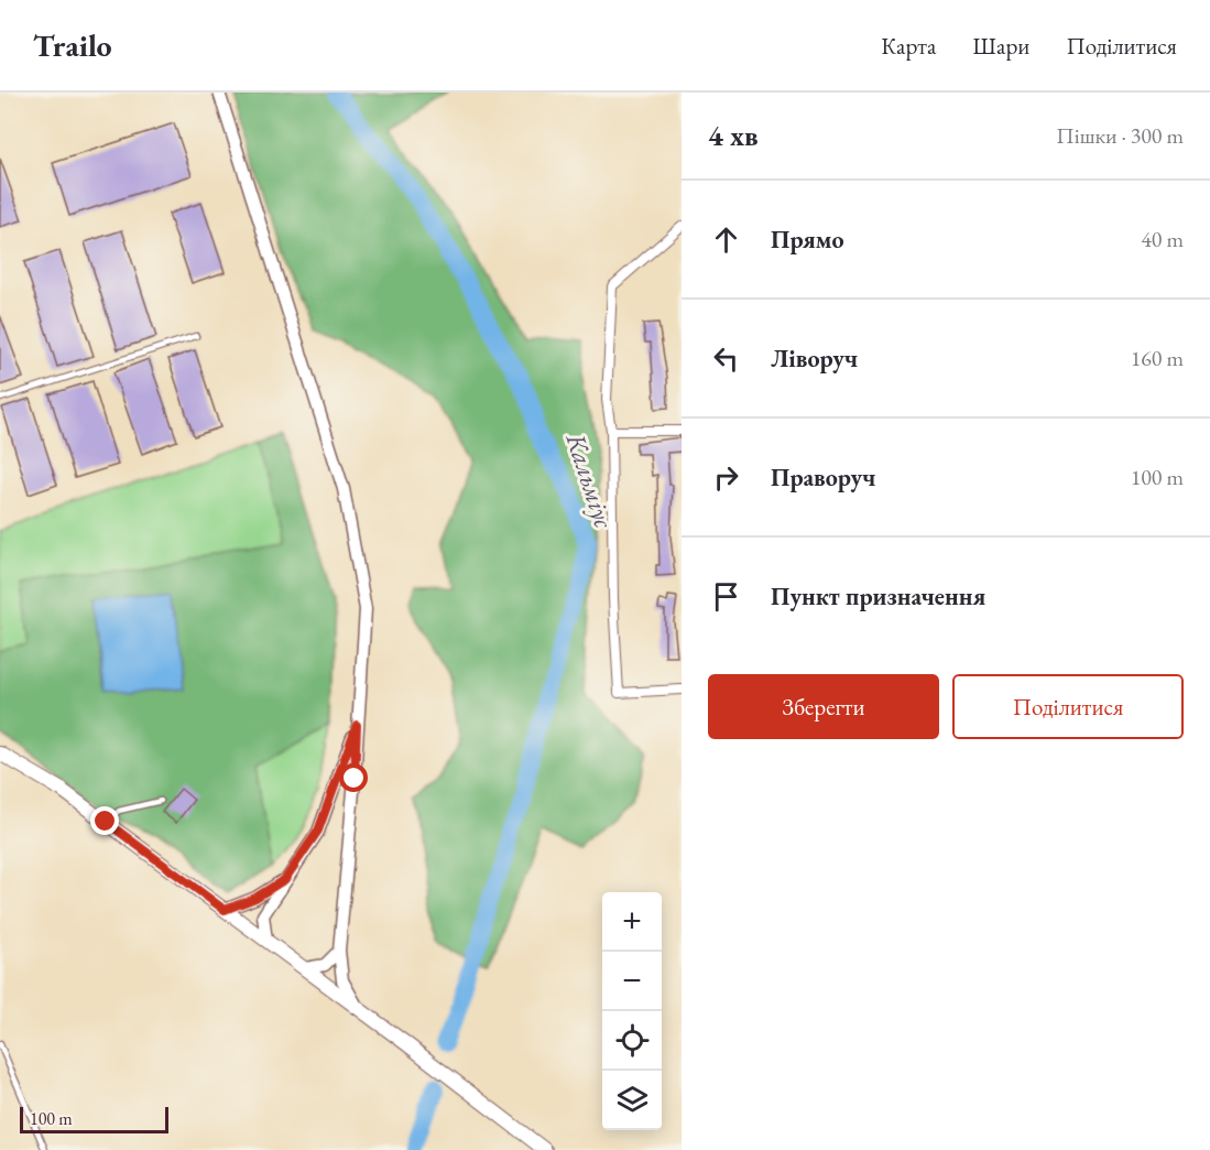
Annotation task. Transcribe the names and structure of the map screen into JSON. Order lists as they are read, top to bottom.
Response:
{
  "water": ["Кальміус"],
  "scale_bar": "100 m",
  "page": {
    "header": "Trailo",
    "nav": ["Карта", "Шари", "Поділитися"],
    "heading": ["4 хв", "Пішки · 300 m"],
    "list": [
      ["Прямо", "40 m"],
      ["Ліворуч", "160 m"],
      ["Праворуч", "100 m"],
      "Пункт призначення"
    ],
    "buttons": ["Зберегти", "Поділитися"],
    "map_buttons": ["+", "−"],
    "scale": "100 m"
  }
}
